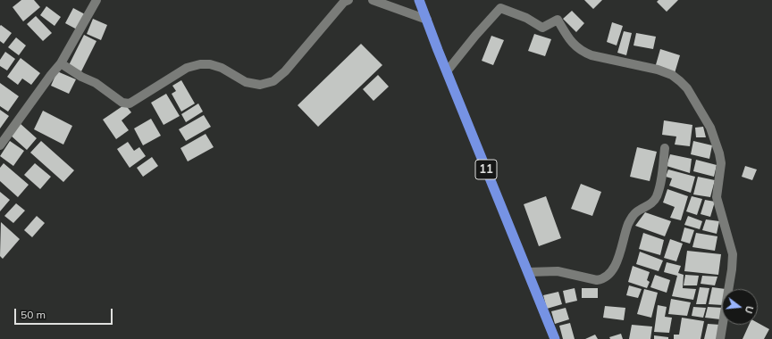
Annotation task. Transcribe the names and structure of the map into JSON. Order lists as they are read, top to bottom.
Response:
{
  "streets": {
    "highway": ["11"]
  },
  "scale_bar": "50 m",
  "north": "right"
}
